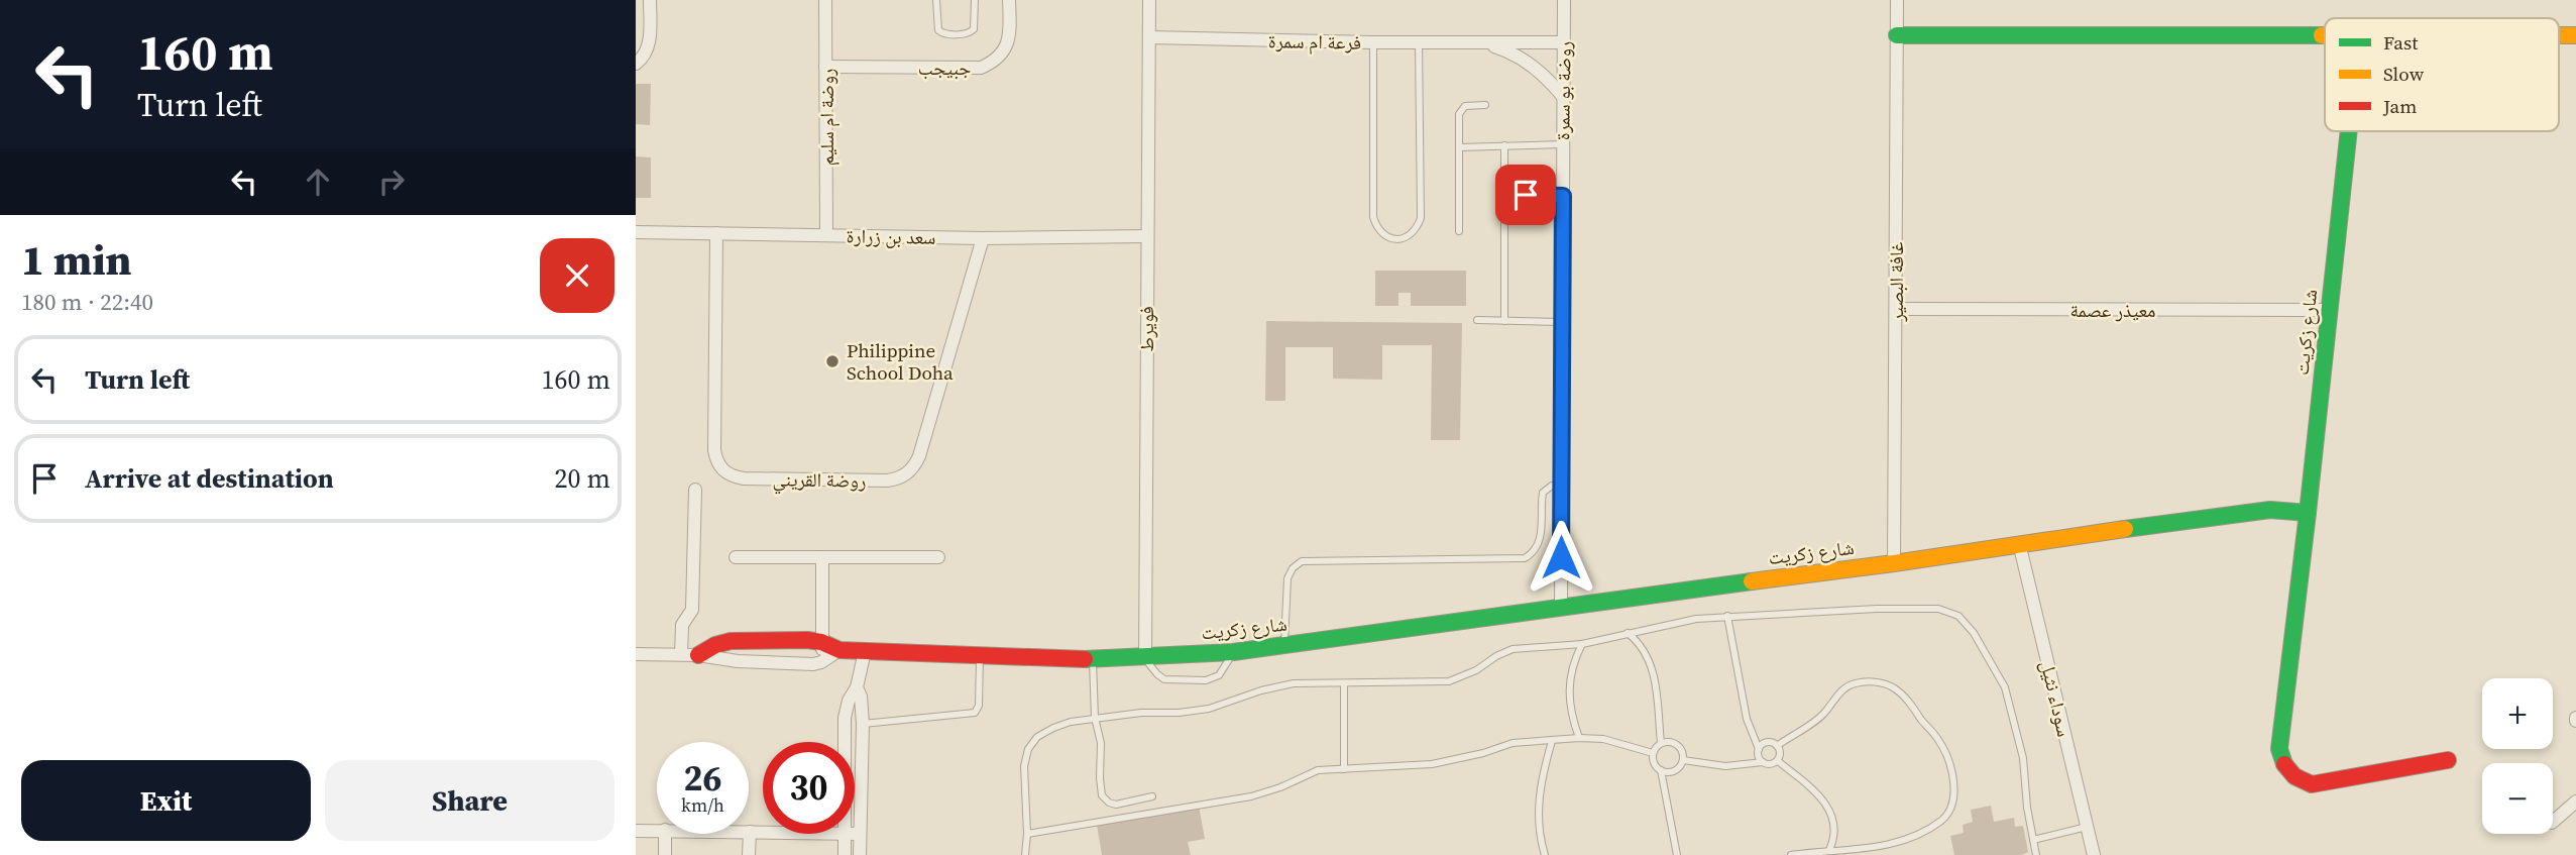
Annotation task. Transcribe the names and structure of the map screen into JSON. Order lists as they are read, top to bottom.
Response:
{
  "streets": {
    "street": [
      "فرعة ام سمرة",
      "جبيجب",
      "روضة بو سمرة",
      "روضة ام سليم",
      "سعد بن زرارة",
      "غافة البصير",
      "معيذر عصمة",
      "فويرط",
      "شارع زكريت",
      "روضة القريني",
      "سوداء نثيل"
    ]
  },
  "crossings": [
    ["فرعة ام سمرة", "روضة بو سمرة"],
    ["فرعة ام سمرة", "فويرط"],
    ["جبيجب", "روضة ام سليم"],
    ["روضة بو سمرة", "شارع زكريت"],
    ["روضة ام سليم", "سعد بن زرارة"],
    ["سعد بن زرارة", "فويرط"],
    ["سعد بن زرارة", "روضة القريني"],
    ["غافة البصير", "معيذر عصمة"],
    ["غافة البصير", "شارع زكريت"],
    ["معيذر عصمة", "شارع زكريت"],
    ["فويرط", "شارع زكريت"],
    ["شارع زكريت", "سوداء نثيل"]
  ],
  "places": ["Philippine School Doha"],
  "legend": ["Fast", "Slow", "Jam"],
  "page": {
    "turn": ["160 m", "Turn left"],
    "heading": ["1 min", "180 m · 22:40"],
    "list": [
      {
        "name": "Turn left",
        "value": "160 m"
      },
      {
        "name": "Arrive at destination",
        "value": "20 m"
      }
    ],
    "map_buttons": ["+", "−"],
    "speed": "26 km/h",
    "limit": "30",
    "buttons": ["Exit", "Share"]
  }
}
